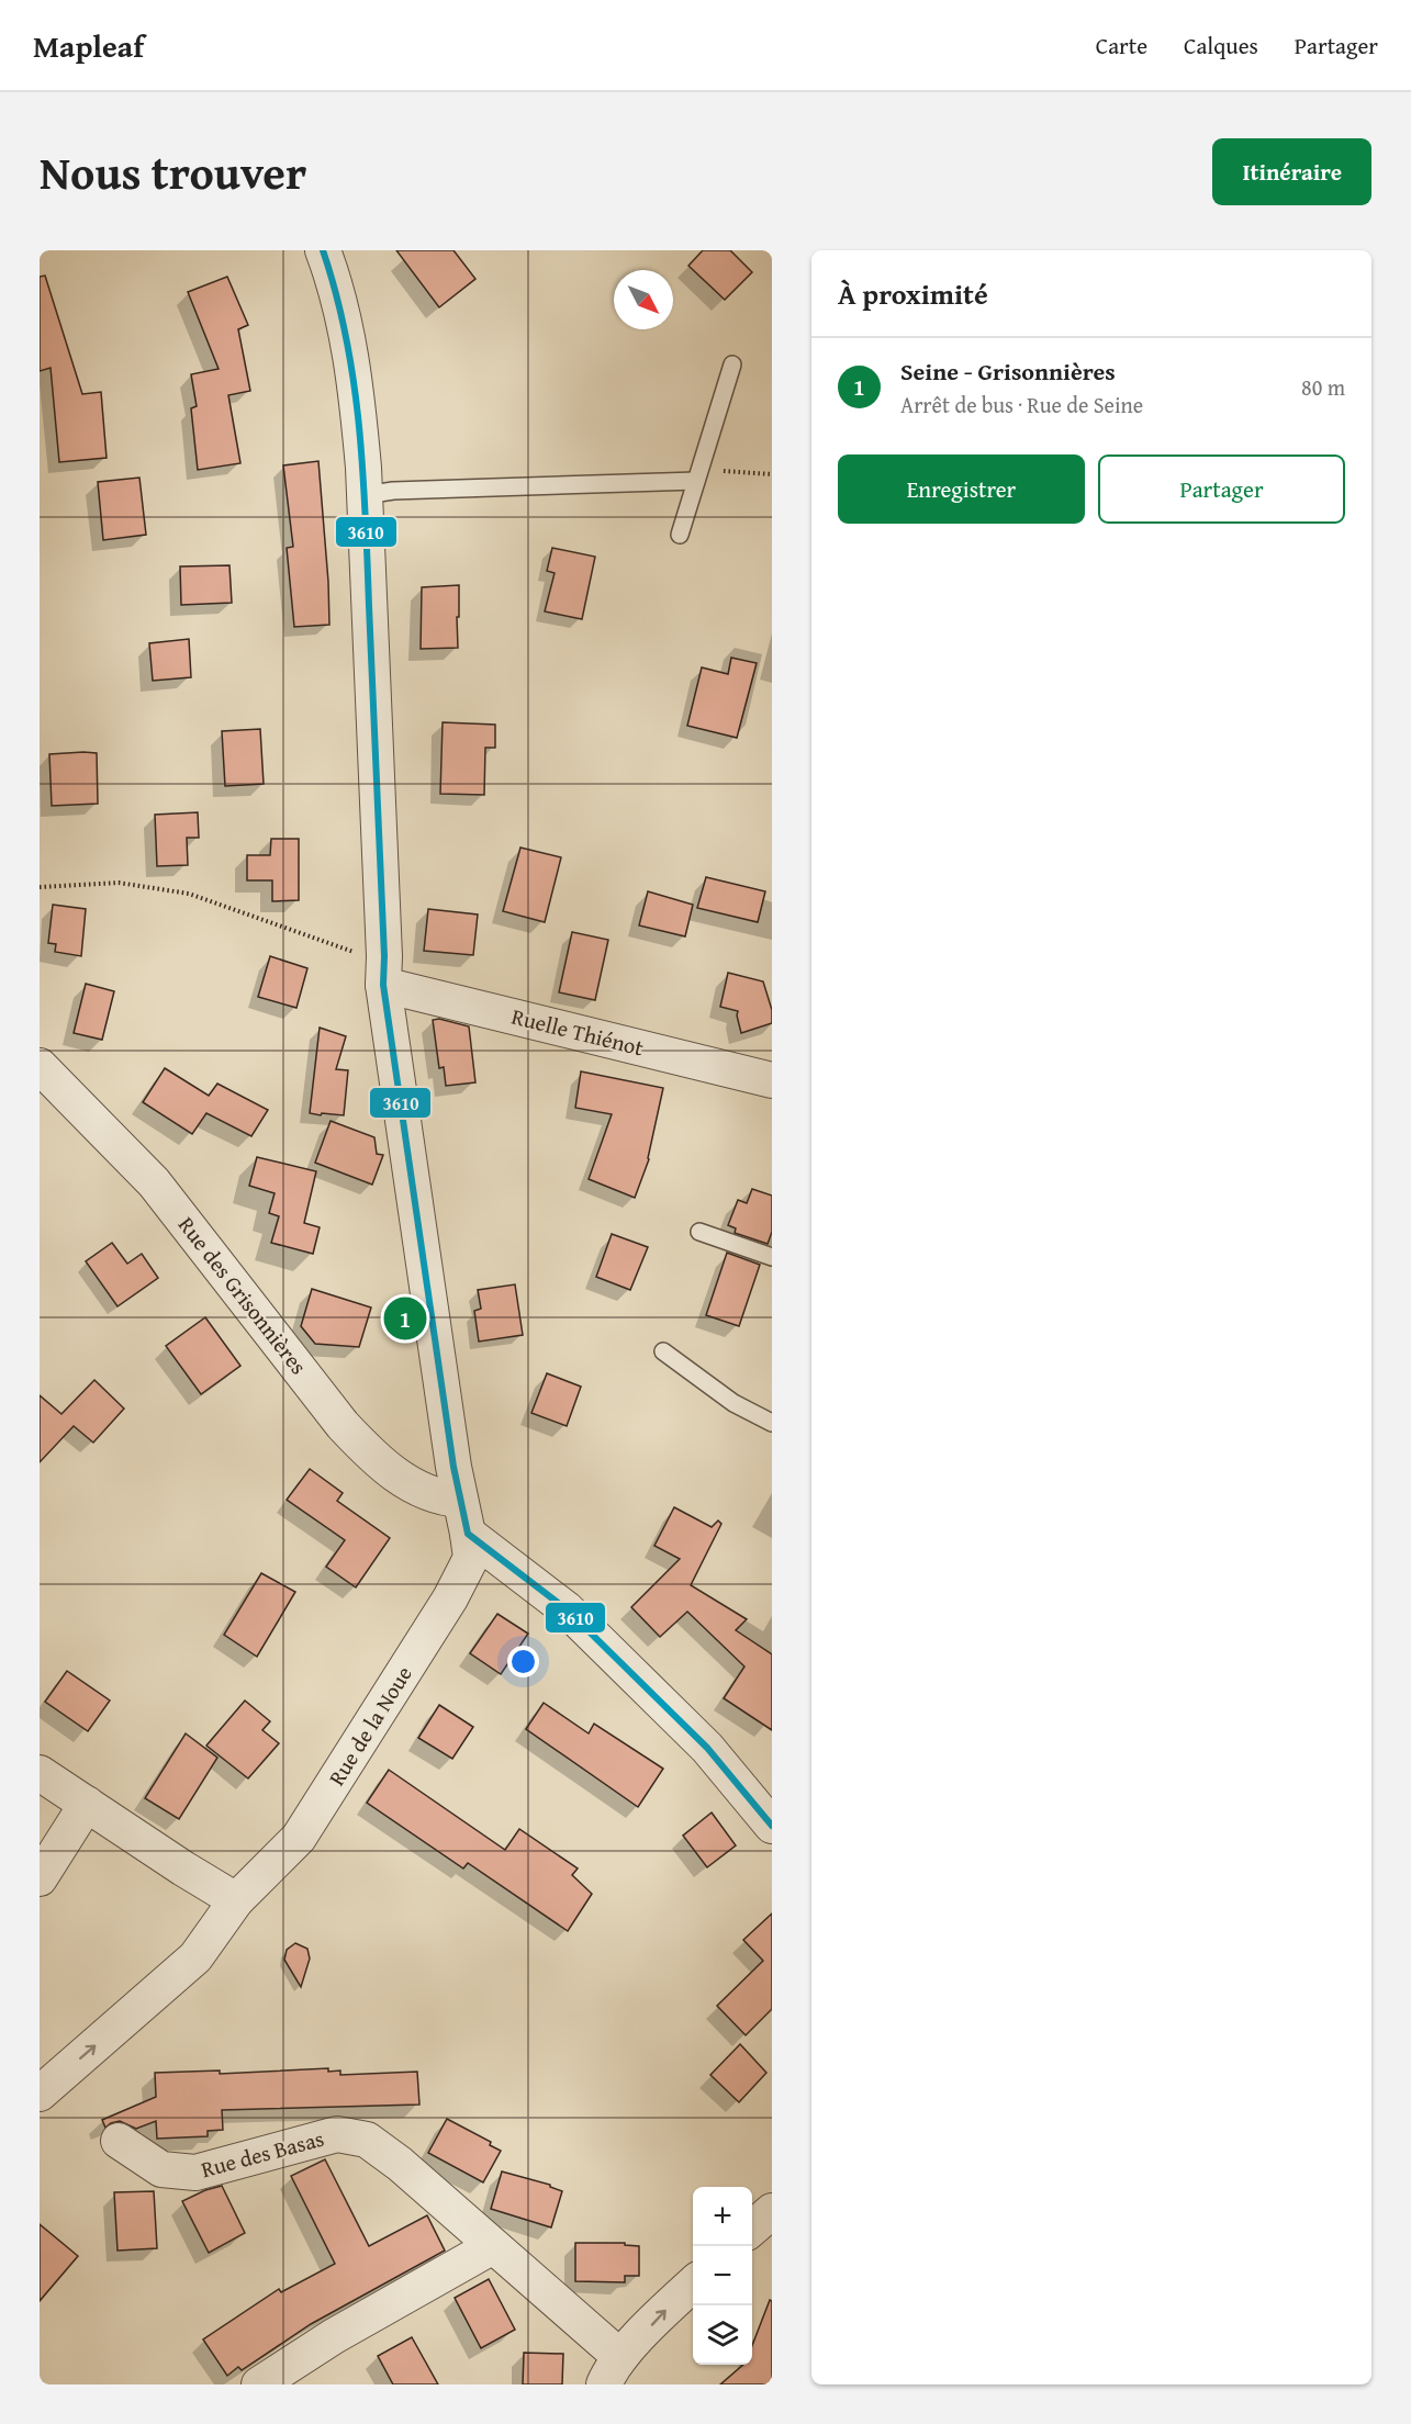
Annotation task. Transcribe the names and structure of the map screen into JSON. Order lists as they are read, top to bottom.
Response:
{
  "streets": {
    "street": [
      "Ruelle Thiénot",
      "Rue des Grisonnières",
      "Rue de la Noue",
      "Rue des Basas"
    ]
  },
  "crossings": [
    ["Ruelle Thiénot", "Rue de la Noue"],
    ["Rue des Grisonnières", "Rue de la Noue"]
  ],
  "lines": ["transit line 3610"],
  "north": "bottom right",
  "page": {
    "header": "Mapleaf",
    "nav": ["Carte", "Calques", "Partager"],
    "title": "Nous trouver",
    "buttons": [
      "Itinéraire",
      ["Enregistrer", "Partager"]
    ],
    "heading": "À proximité",
    "list": [
      {
        "mark": "1",
        "name": "Seine - Grisonnières",
        "note": "Arrêt de bus · Rue de Seine",
        "value": "80 m"
      }
    ],
    "pins": "1",
    "map_buttons": ["+", "−"]
  }
}
